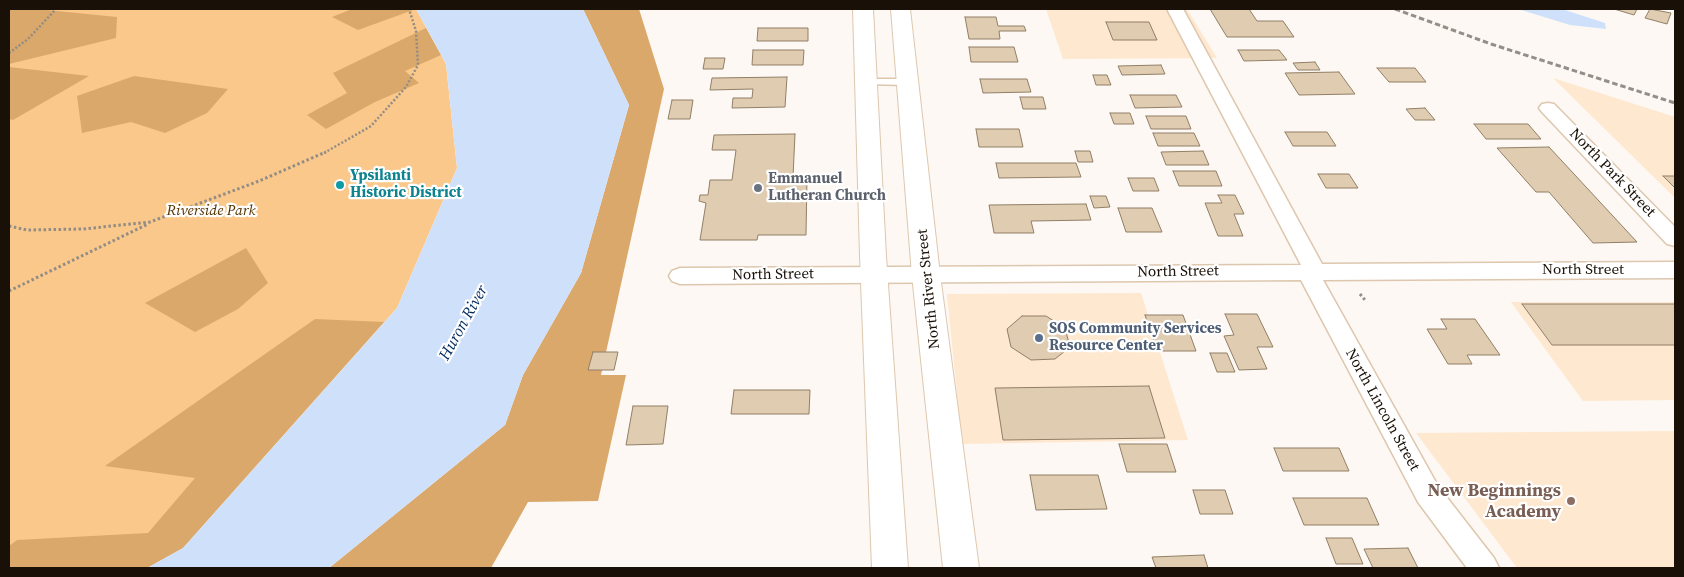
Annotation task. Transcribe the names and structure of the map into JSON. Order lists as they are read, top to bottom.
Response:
{
  "streets": {
    "street": [
      "North Park Street",
      "North Street",
      "North River Street",
      "North Lincoln Street"
    ]
  },
  "crossings": [
    ["North Street", "North River Street"],
    ["North Street", "North Lincoln Street"]
  ],
  "water": ["Huron River"],
  "parks": ["Riverside Park"],
  "places": [
    "Ypsilanti Historic District",
    "Emmanuel Lutheran Church",
    "SOS Community Services Resource Center",
    "New Beginnings Academy"
  ]
}
